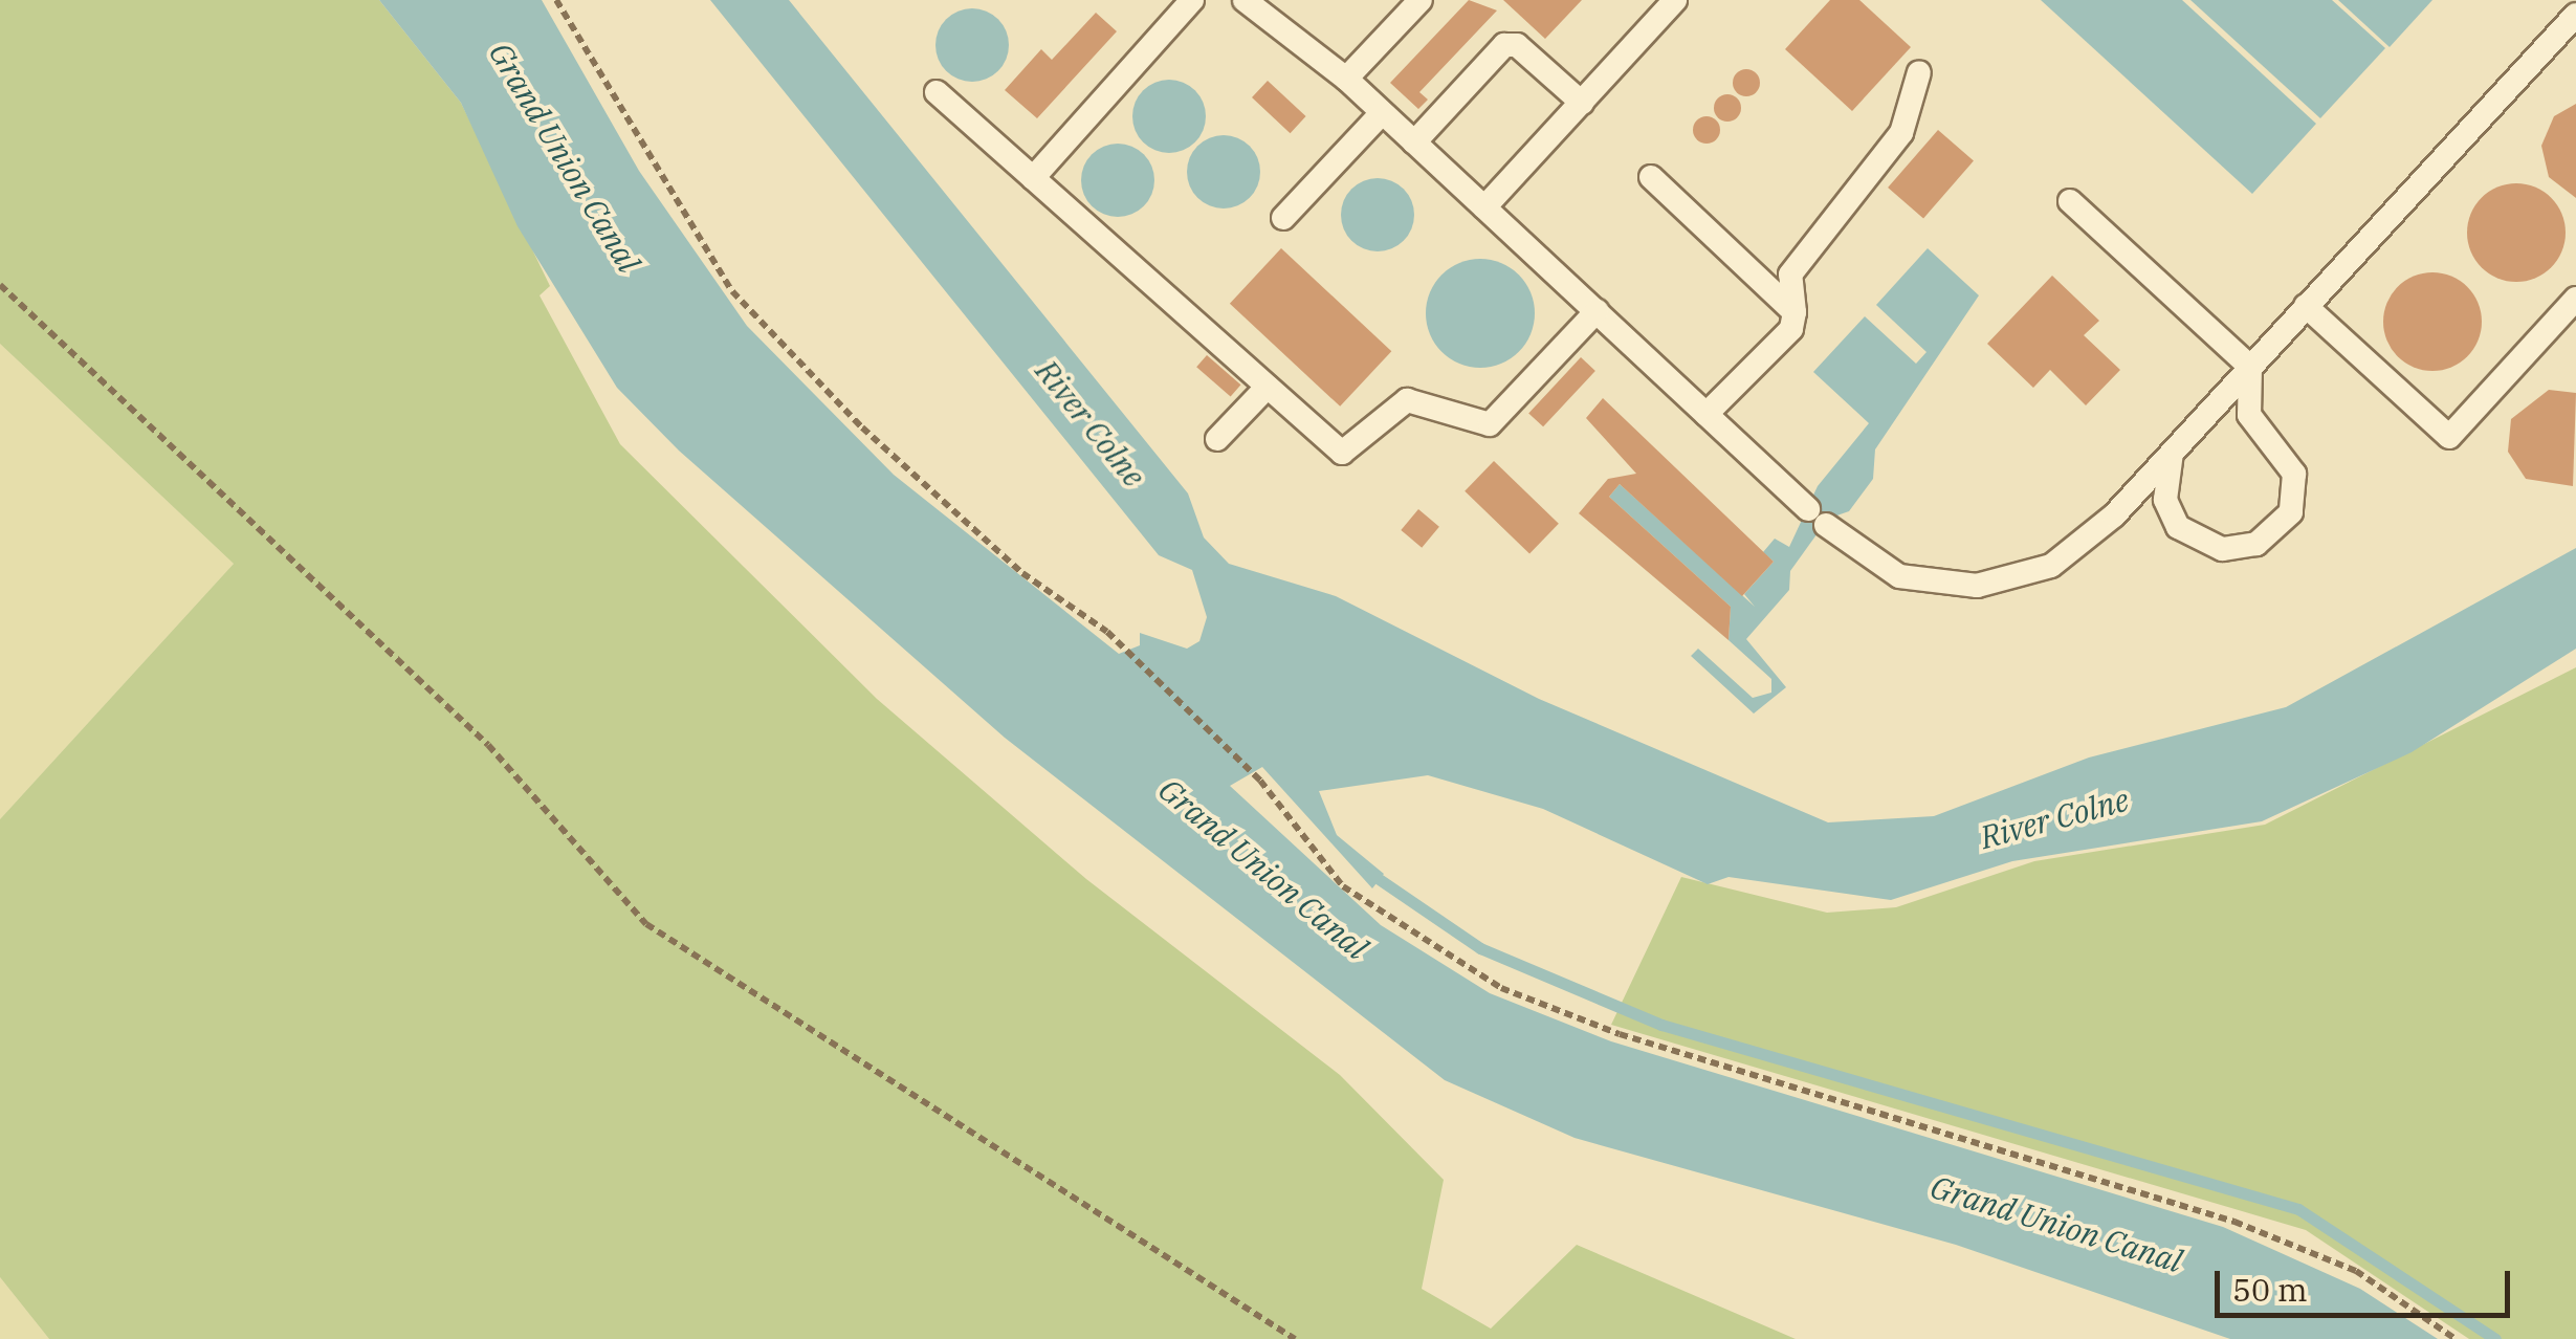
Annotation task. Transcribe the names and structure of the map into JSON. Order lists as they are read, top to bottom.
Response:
{
  "water": ["Grand Union Canal", "River Colne"],
  "scale_bar": "50 m"
}
